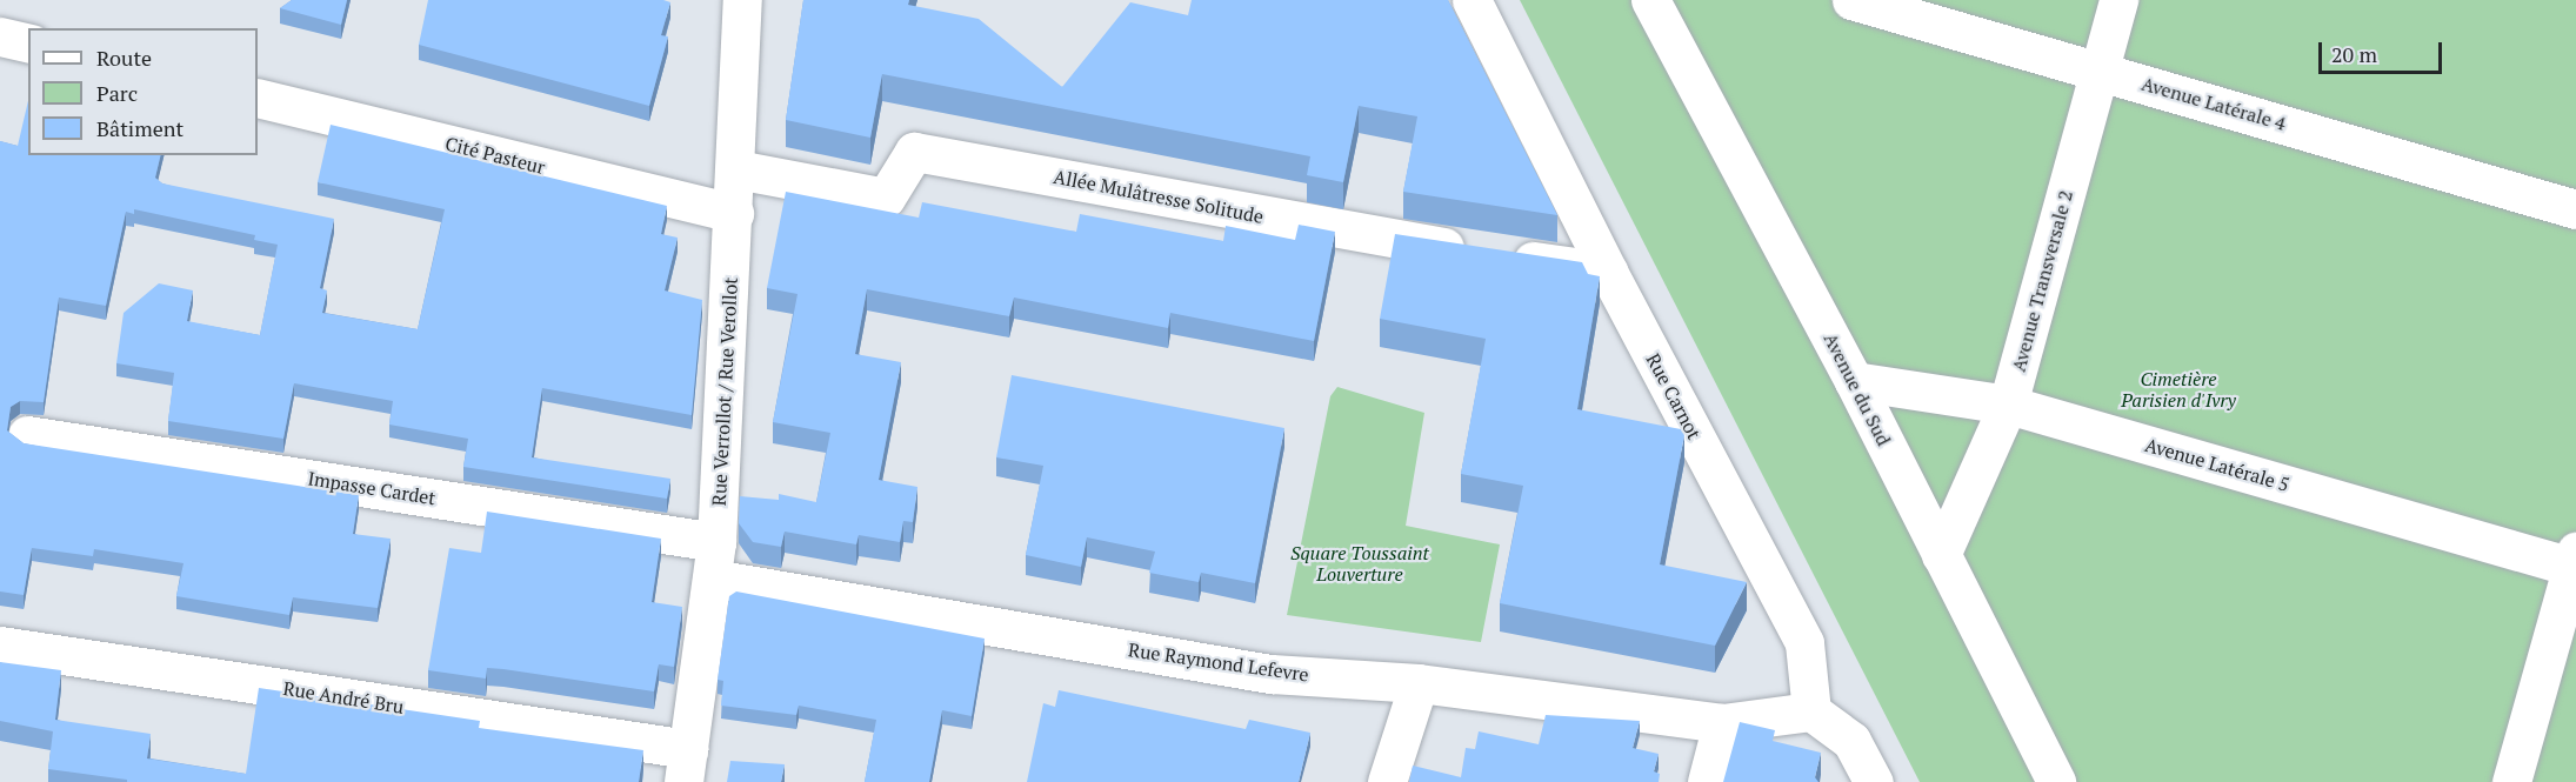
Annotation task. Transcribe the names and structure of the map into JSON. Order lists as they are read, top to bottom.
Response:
{
  "streets": {
    "street": [
      "Avenue Latérale 4",
      "Cité Pasteur",
      "Allée Mulâtresse Solitude",
      "Avenue Transversale 2",
      "Avenue du Sud",
      "Rue Verrollot / Rue Verollot",
      "Rue Carnot",
      "Avenue Latérale 5",
      "Impasse Cardet",
      "Rue Raymond Lefevre",
      "Rue André Bru"
    ]
  },
  "crossings": [
    ["Avenue Latérale 4", "Avenue Transversale 2"],
    ["Cité Pasteur", "Rue Verrollot / Rue Verollot"],
    ["Allée Mulâtresse Solitude", "Rue Verrollot / Rue Verollot"],
    ["Allée Mulâtresse Solitude", "Rue Carnot"],
    ["Avenue Transversale 2", "Avenue du Sud"],
    ["Avenue Transversale 2", "Avenue Latérale 5"],
    ["Avenue du Sud", "Avenue Latérale 5"],
    ["Rue Verrollot / Rue Verollot", "Impasse Cardet"],
    ["Rue Verrollot / Rue Verollot", "Rue Raymond Lefevre"],
    ["Rue Verrollot / Rue Verollot", "Rue André Bru"],
    ["Rue Carnot", "Rue Raymond Lefevre"],
    ["Impasse Cardet", "Rue Raymond Lefevre"]
  ],
  "parks": ["Cimetière Parisien d'Ivry", "Square Toussaint Louverture"],
  "legend": ["Route", "Parc", "Bâtiment"],
  "scale_bar": "20 m"
}
